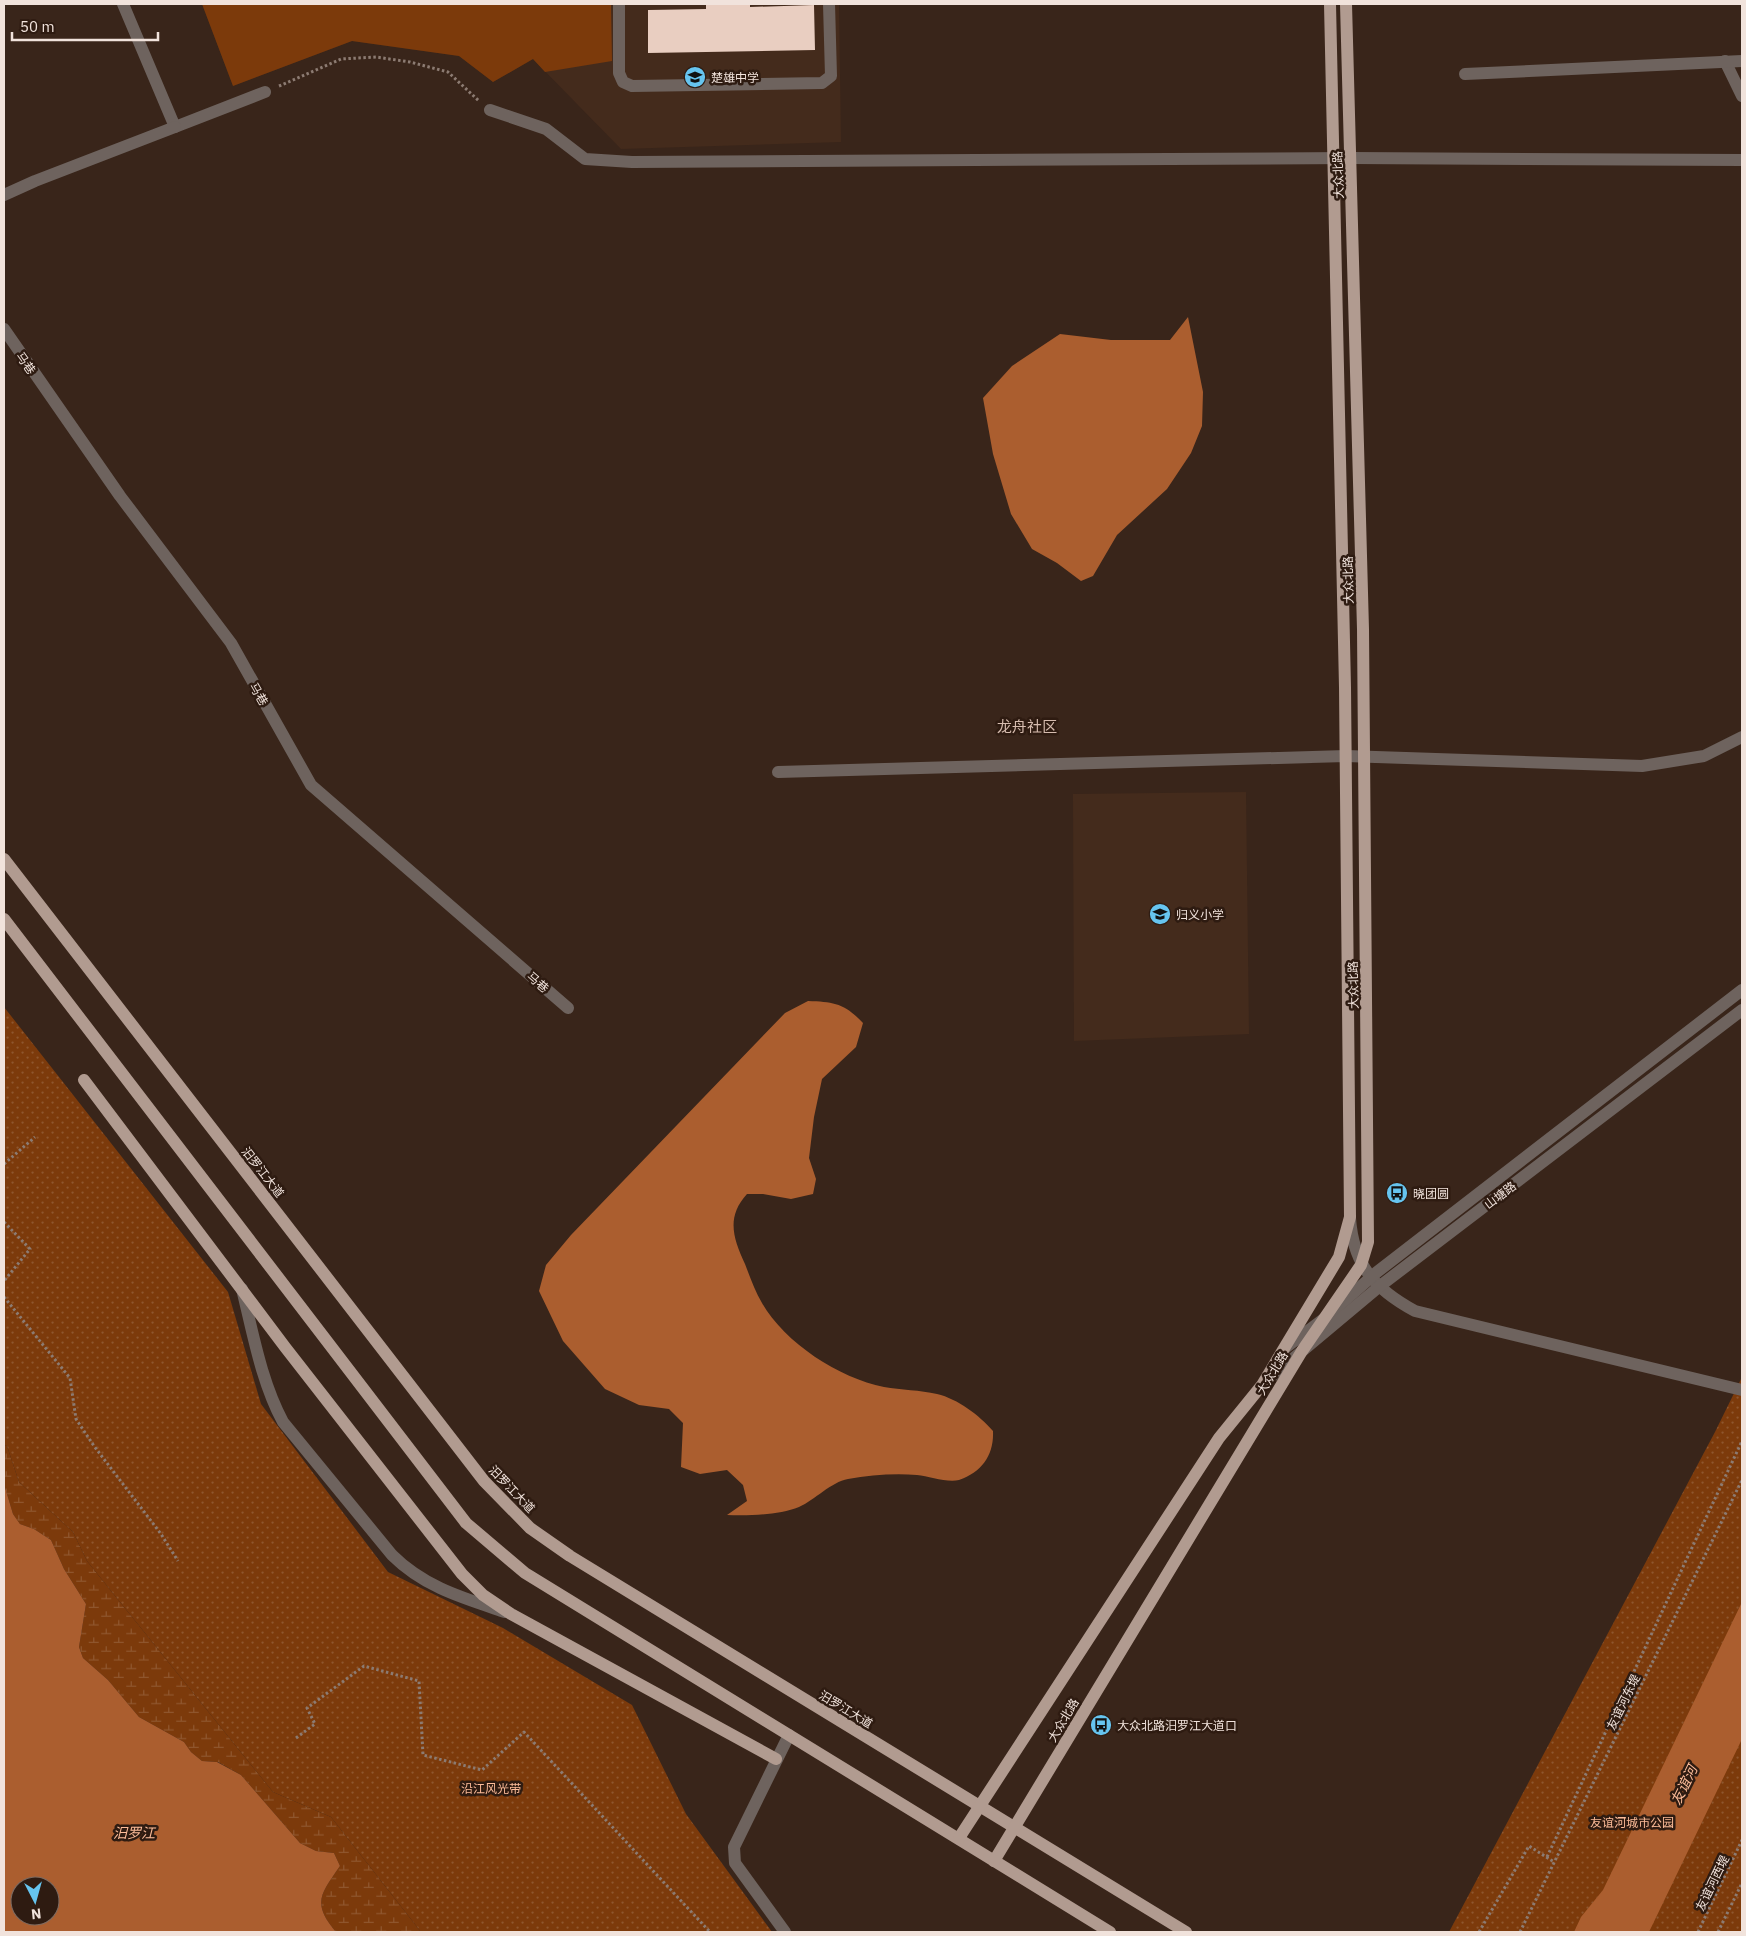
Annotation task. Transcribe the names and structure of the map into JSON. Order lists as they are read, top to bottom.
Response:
{
  "streets": {
    "main road": ["大众北路", "汨罗江大道"],
    "street": ["马巷", "山塘路"],
    "path": ["友谊河东堤", "友谊河西堤"]
  },
  "crossings": [
    ["大众北路", "汨罗江大道"],
    ["大众北路", "山塘路"]
  ],
  "districts": ["龙舟社区"],
  "water": ["友谊河", "汨罗江"],
  "parks": ["沿江风光带", "友谊河城市公园"],
  "places": {
    "school or university": ["楚雄中学", "归义小学"],
    "bus stop": ["晓团圆", "大众北路汨罗江大道口"]
  },
  "scale_bar": "50 m",
  "north": "bottom"
}
